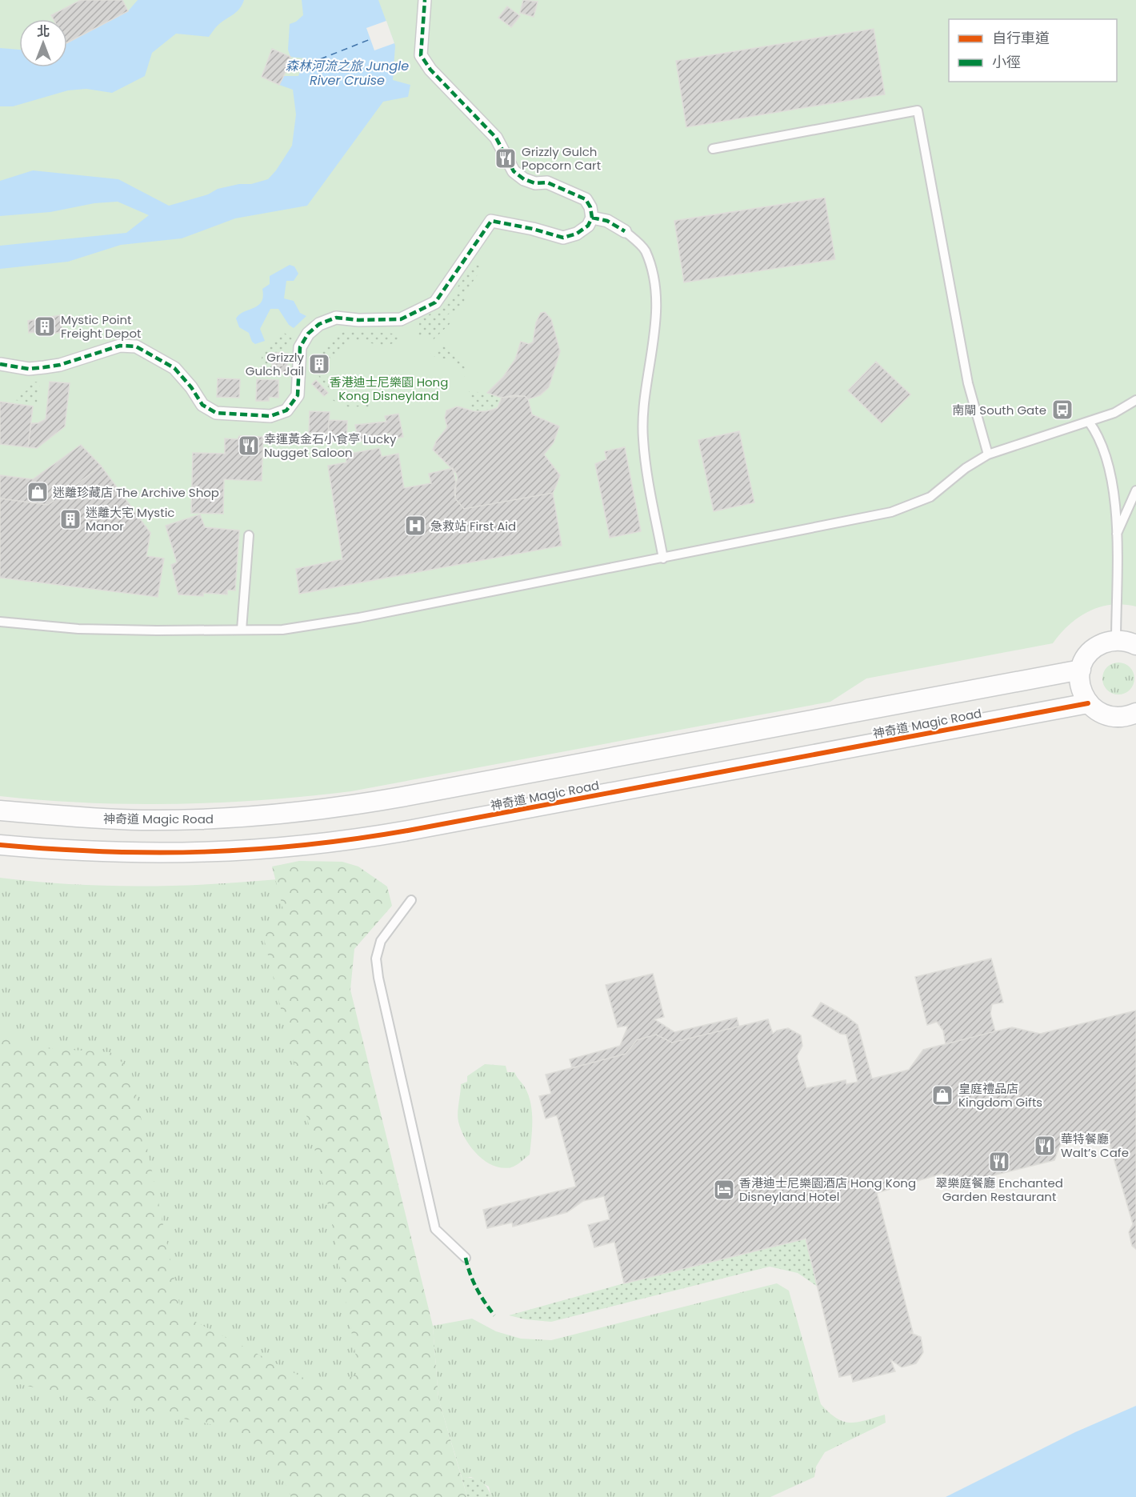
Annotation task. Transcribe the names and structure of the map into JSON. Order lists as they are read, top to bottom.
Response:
{
  "streets": {
    "street": ["神奇道 Magic Road"]
  },
  "water": ["森林河流之旅 Jungle River Cruise"],
  "parks": ["香港迪士尼樂園 Hong Kong Disneyland"],
  "places": {
    "restaurant": [
      "Grizzly Gulch Popcorn Cart",
      "幸運黃金石小食亭 Lucky Nugget Saloon",
      "華特餐廳 Walt’s Cafe",
      "翠樂庭餐廳 Enchanted Garden Restaurant"
    ],
    "building": ["Mystic Point Freight Depot", "Grizzly Gulch Jail", "迷離大宅 Mystic Manor"],
    "bus stop": ["南閘 South Gate"],
    "shop": ["迷離珍藏店 The Archive Shop", "皇庭禮品店 Kingdom Gifts"],
    "hospital": ["急救站 First Aid"],
    "hotel": ["香港迪士尼樂園酒店 Hong Kong Disneyland Hotel"]
  },
  "legend": ["自行車道", "小徑"],
  "north": "top"
}
